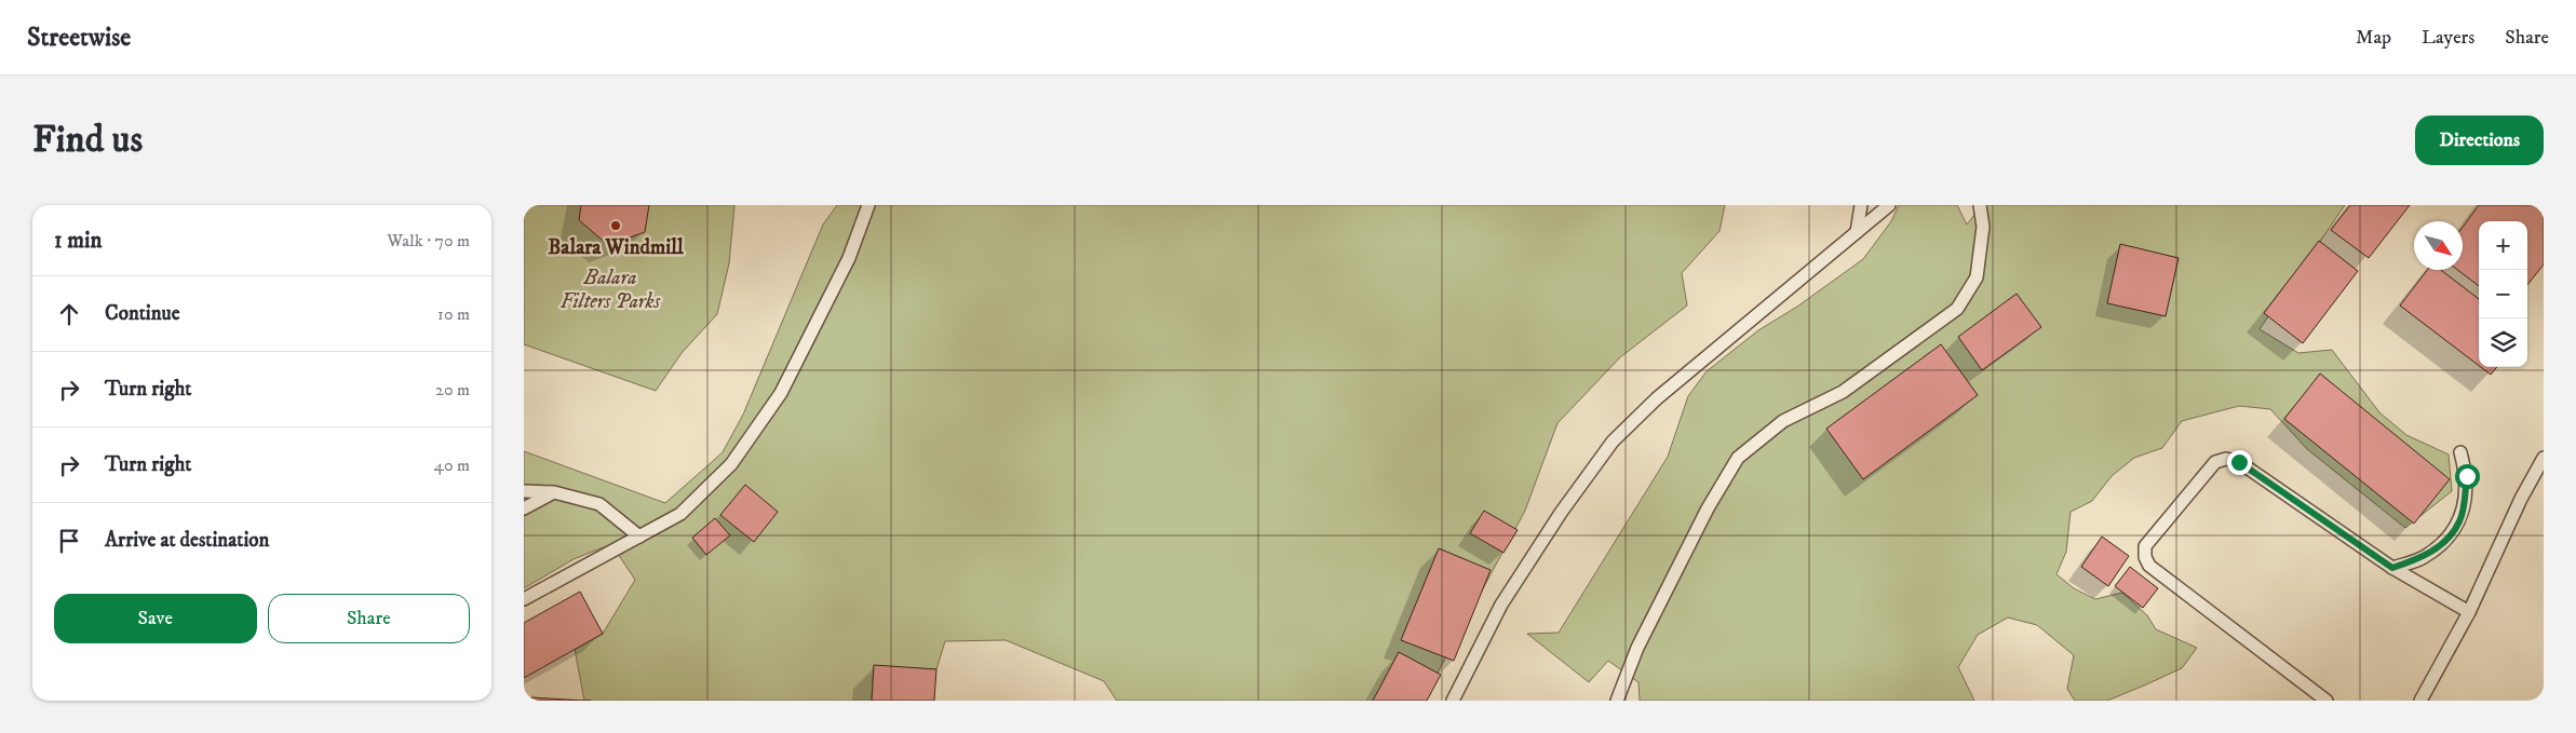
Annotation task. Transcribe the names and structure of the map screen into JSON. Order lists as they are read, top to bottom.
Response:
{
  "parks": ["Balara Filters Parks"],
  "places": ["Balara Windmill"],
  "north": "bottom right",
  "page": {
    "header": "Streetwise",
    "nav": ["Map", "Layers", "Share"],
    "buttons": [
      "Directions",
      ["Save", "Share"]
    ],
    "title": "Find us",
    "heading": ["1 min", "Walk · 70 m"],
    "map_buttons": ["+", "−"],
    "list": [
      ["Continue", "10 m"],
      ["Turn right", "20 m"],
      ["Turn right", "40 m"],
      "Arrive at destination"
    ]
  }
}
